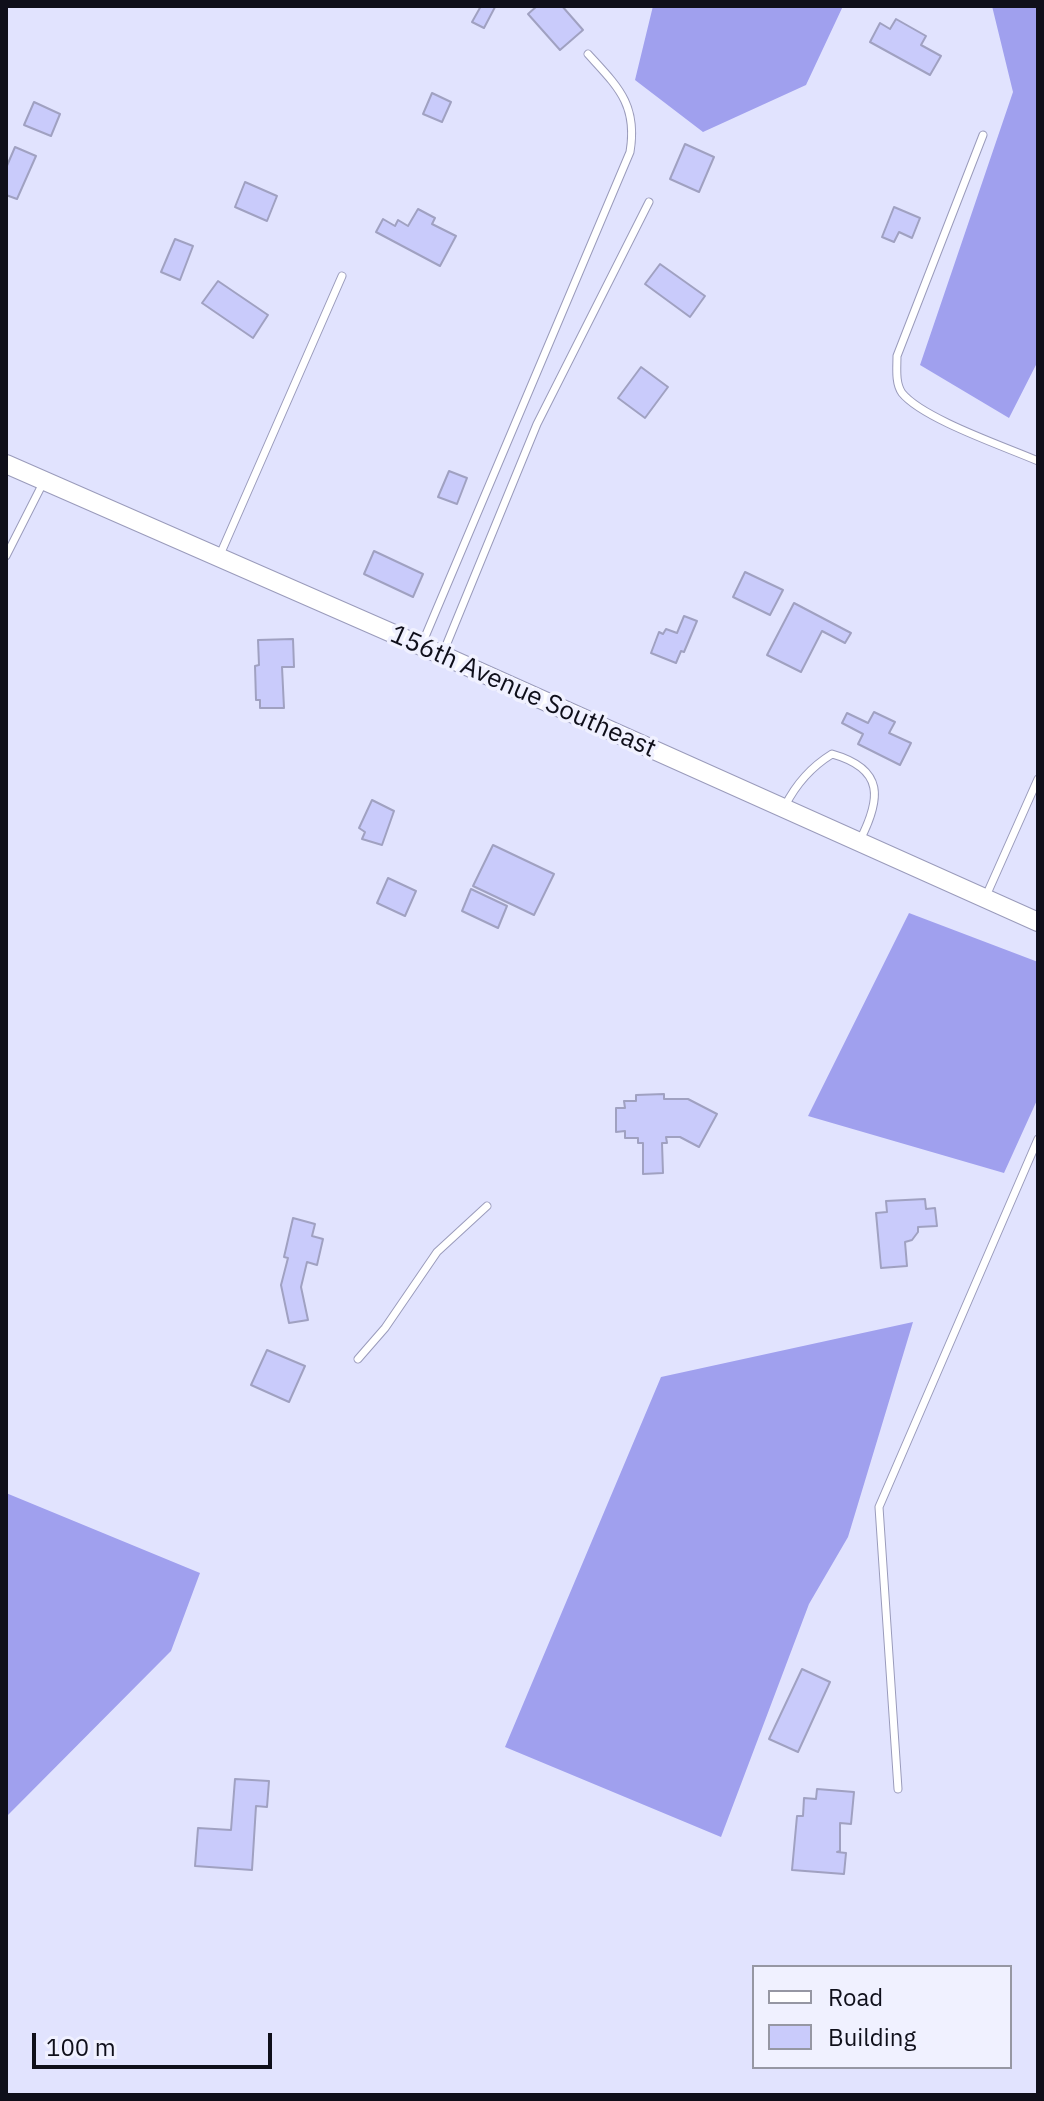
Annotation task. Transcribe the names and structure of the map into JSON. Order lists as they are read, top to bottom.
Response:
{
  "streets": {
    "street": ["156th Avenue Southeast"]
  },
  "legend": ["Road", "Building"],
  "scale_bar": "100 m"
}
